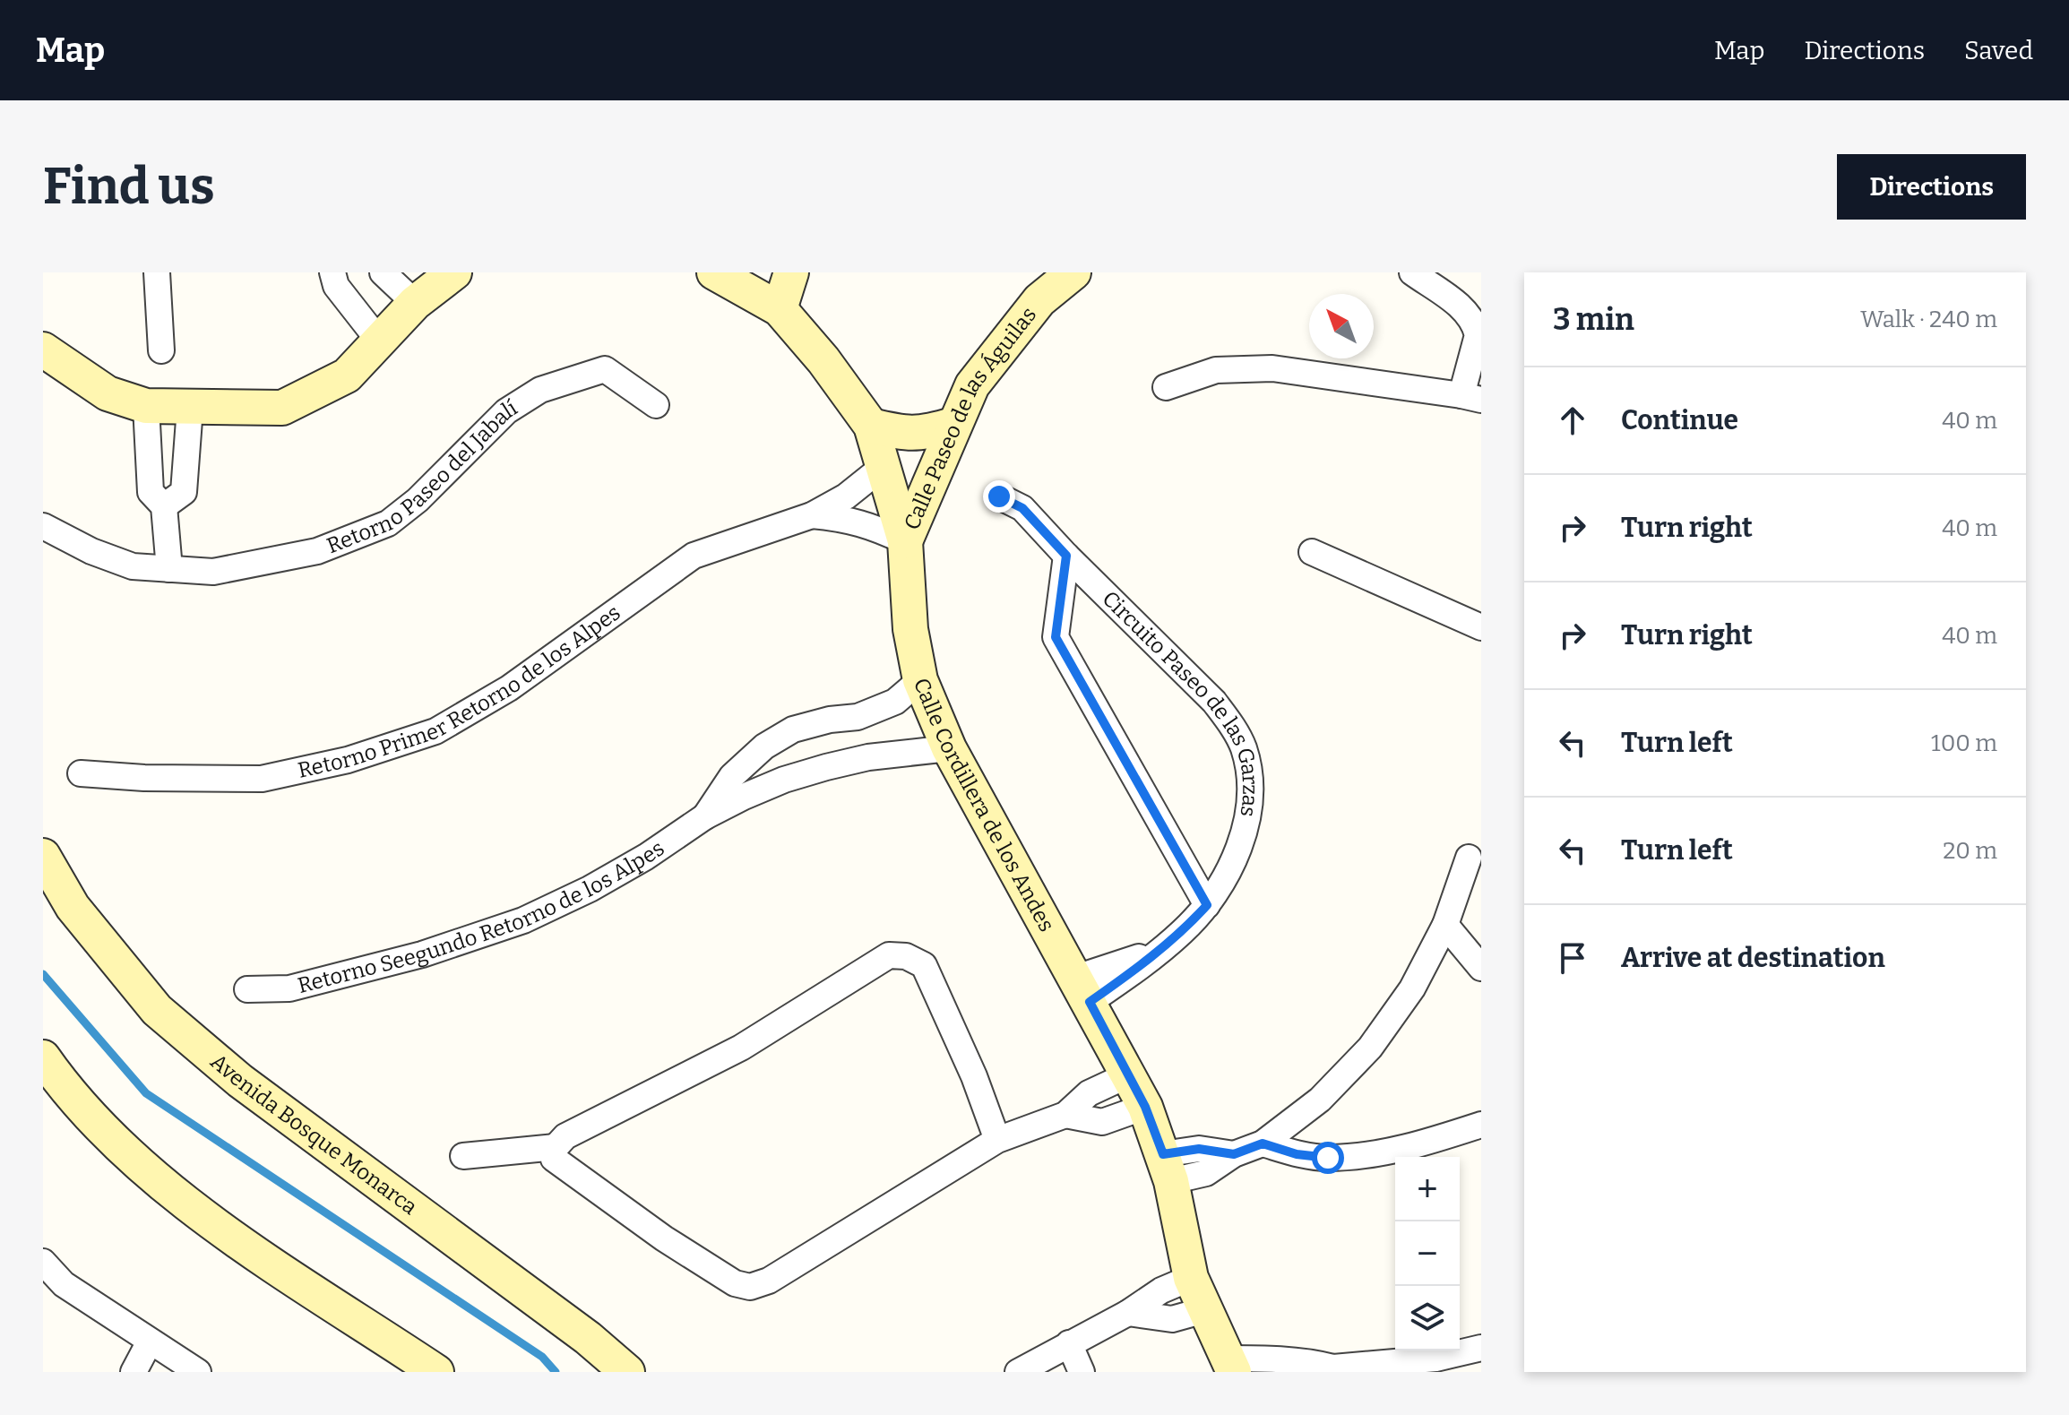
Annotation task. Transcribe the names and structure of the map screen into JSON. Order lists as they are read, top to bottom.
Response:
{
  "streets": {
    "street": [
      "Calle Paseo de las Águilas",
      "Retorno Paseo del Jabalí",
      "Retorno Primer Retorno de los Alpes",
      "Circuito Paseo de las Garzas",
      "Calle Cordillera de los Andes",
      "Retorno Seegundo Retorno de los Alpes",
      "Avenida Bosque Monarca"
    ]
  },
  "crossings": [
    ["Calle Paseo de las Águilas", "Retorno Primer Retorno de los Alpes"],
    ["Calle Paseo de las Águilas", "Calle Cordillera de los Andes"],
    ["Retorno Primer Retorno de los Alpes", "Calle Cordillera de los Andes"],
    ["Circuito Paseo de las Garzas", "Calle Cordillera de los Andes"],
    ["Calle Cordillera de los Andes", "Retorno Seegundo Retorno de los Alpes"]
  ],
  "north": "top left",
  "page": {
    "header": "Map",
    "nav": ["Map", "Directions", "Saved"],
    "buttons": "Directions",
    "title": "Find us",
    "heading": ["3 min", "Walk · 240 m"],
    "list": [
      ["Continue", "40 m"],
      ["Turn right", "40 m"],
      ["Turn right", "40 m"],
      ["Turn left", "100 m"],
      ["Turn left", "20 m"],
      "Arrive at destination"
    ],
    "map_buttons": ["+", "−"]
  }
}
